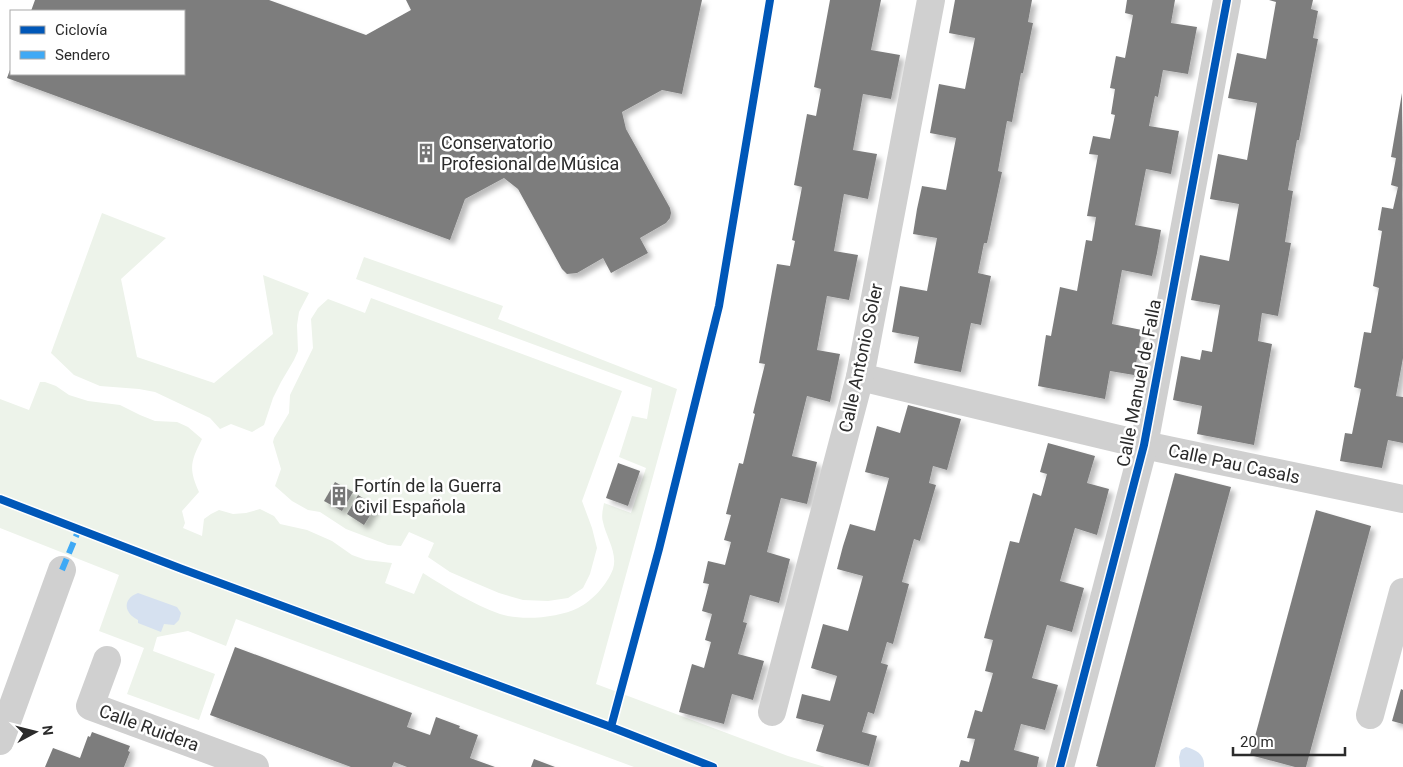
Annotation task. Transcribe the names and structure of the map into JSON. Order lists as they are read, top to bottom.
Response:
{
  "streets": {
    "street": [
      "Calle Antonio Soler",
      "Calle Manuel de Falla",
      "Calle Pau Casals",
      "Calle Ruidera"
    ]
  },
  "crossings": [
    ["Calle Antonio Soler", "Calle Pau Casals"],
    ["Calle Manuel de Falla", "Calle Pau Casals"]
  ],
  "places": {
    "building": ["Conservatorio Profesional de Música", "Fortín de la Guerra Civil Española"]
  },
  "legend": ["Ciclovía", "Sendero"],
  "scale_bar": "20 m",
  "north": "right"
}
